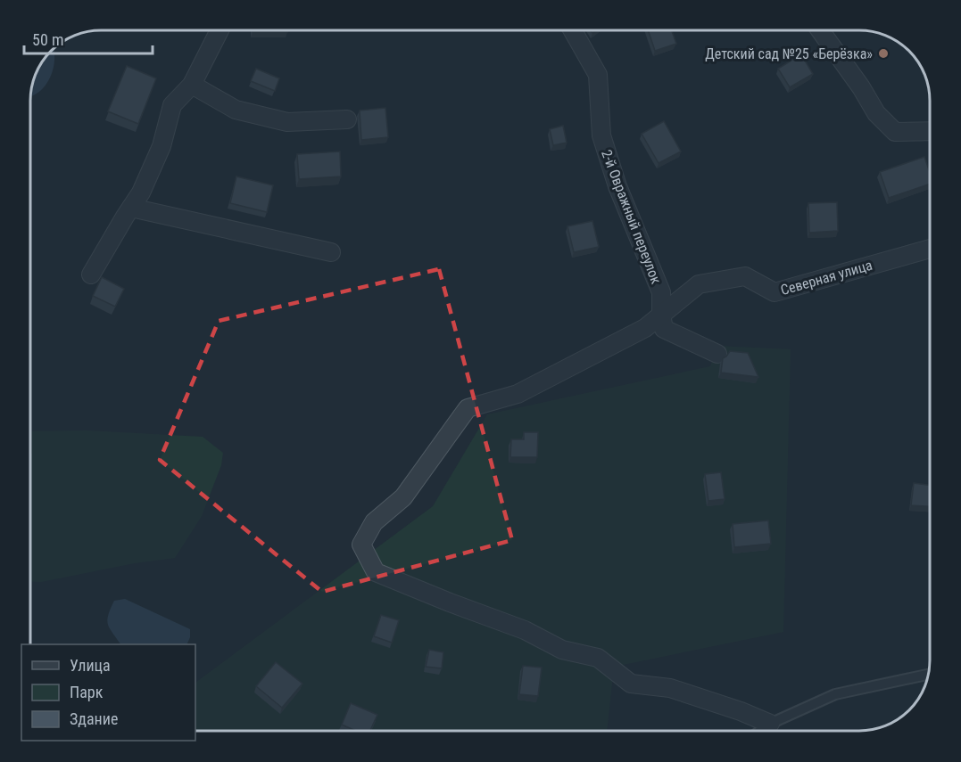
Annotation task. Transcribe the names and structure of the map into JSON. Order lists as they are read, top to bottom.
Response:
{
  "streets": {
    "street": ["2-й Овражный переулок", "Северная улица"]
  },
  "crossings": [
    ["2-й Овражный переулок", "Северная улица"]
  ],
  "places": ["Детский сад №25 «Берёзка»"],
  "legend": ["Улица", "Парк", "Здание"],
  "scale_bar": "50 m"
}
